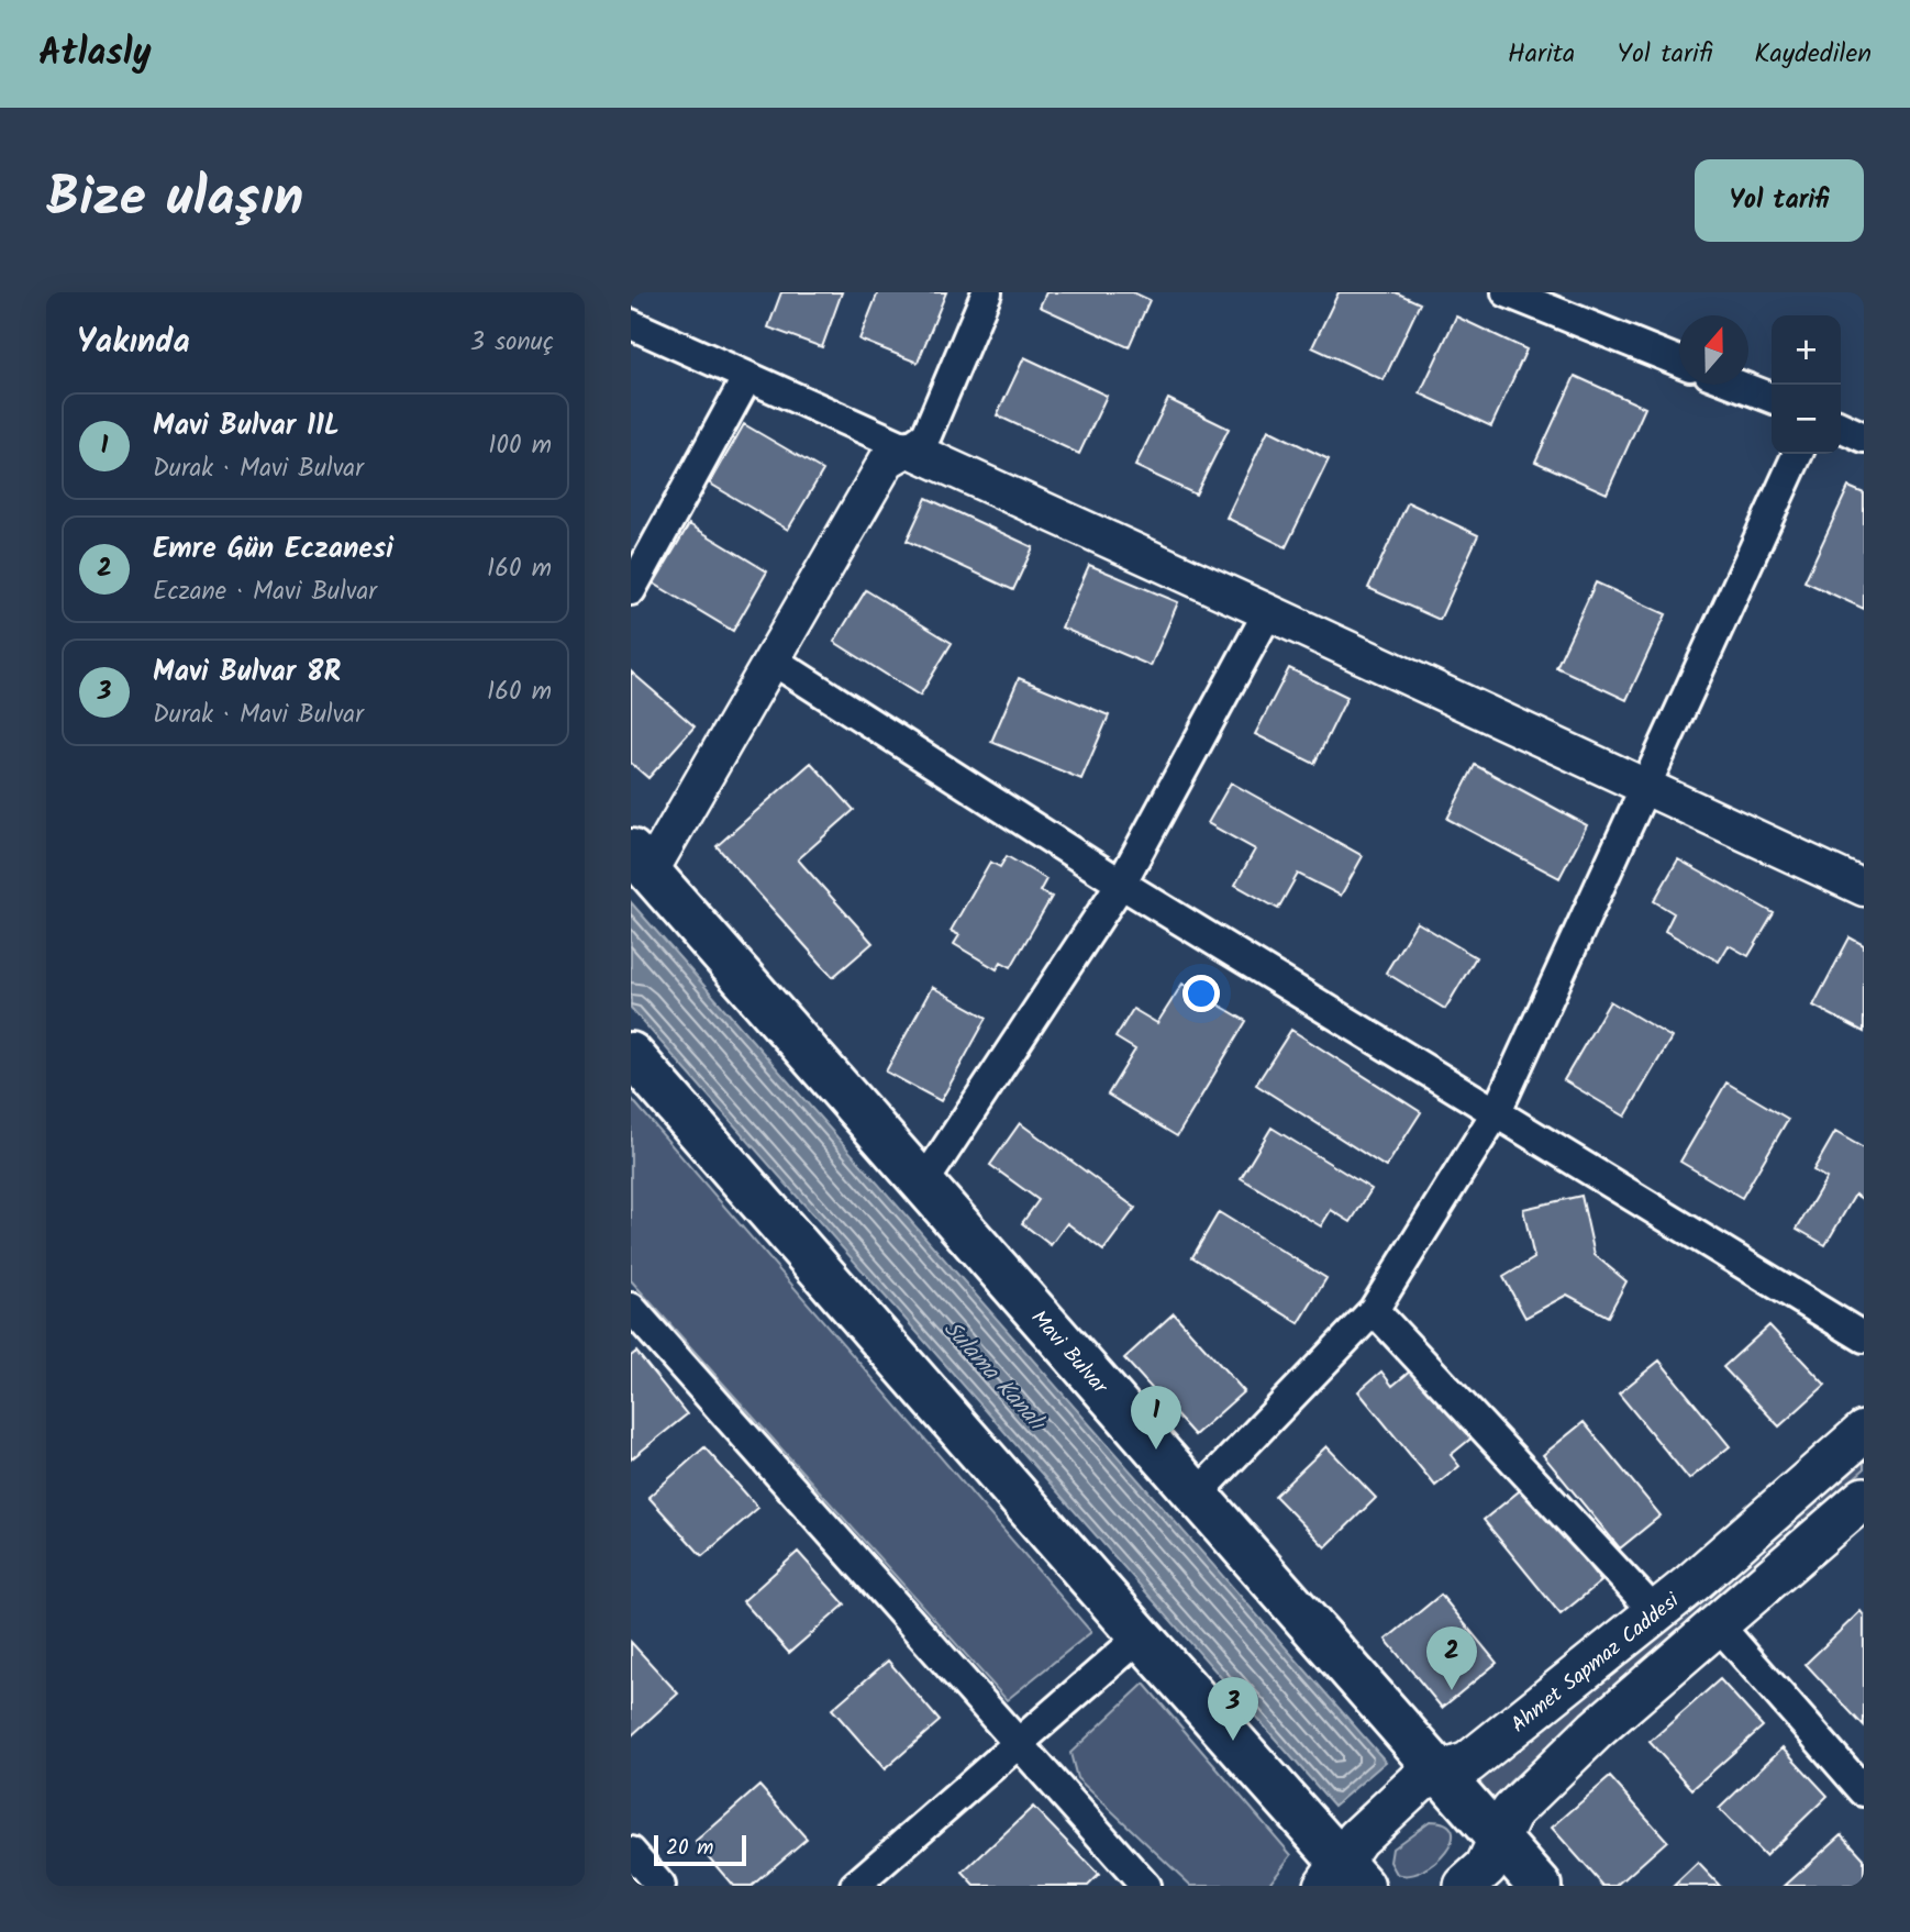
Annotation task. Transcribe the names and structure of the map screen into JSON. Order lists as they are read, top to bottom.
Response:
{
  "streets": {
    "main road": ["Mavi Bulvar", "Ahmet Sapmaz Caddesi"]
  },
  "crossings": [
    ["Mavi Bulvar", "Ahmet Sapmaz Caddesi"]
  ],
  "water": ["Sulama Kanalı"],
  "scale_bar": "20 m",
  "north": "top",
  "page": {
    "header": "Atlasly",
    "nav": ["Harita", "Yol tarifi", "Kaydedilen"],
    "title": "Bize ulaşın",
    "buttons": "Yol tarifi",
    "heading": ["Yakında", "3 sonuç"],
    "map_buttons": ["+", "−"],
    "list": [
      {
        "mark": "1",
        "name": "Mavi Bulvar 11L",
        "note": "Durak · Mavi Bulvar",
        "value": "100 m"
      },
      {
        "mark": "2",
        "name": "Emre Gün Eczanesi",
        "note": "Eczane · Mavi Bulvar",
        "value": "160 m"
      },
      {
        "mark": "3",
        "name": "Mavi Bulvar 8R",
        "note": "Durak · Mavi Bulvar",
        "value": "160 m"
      }
    ],
    "pins": ["1", "2", "3"],
    "scale": "20 m"
  }
}
